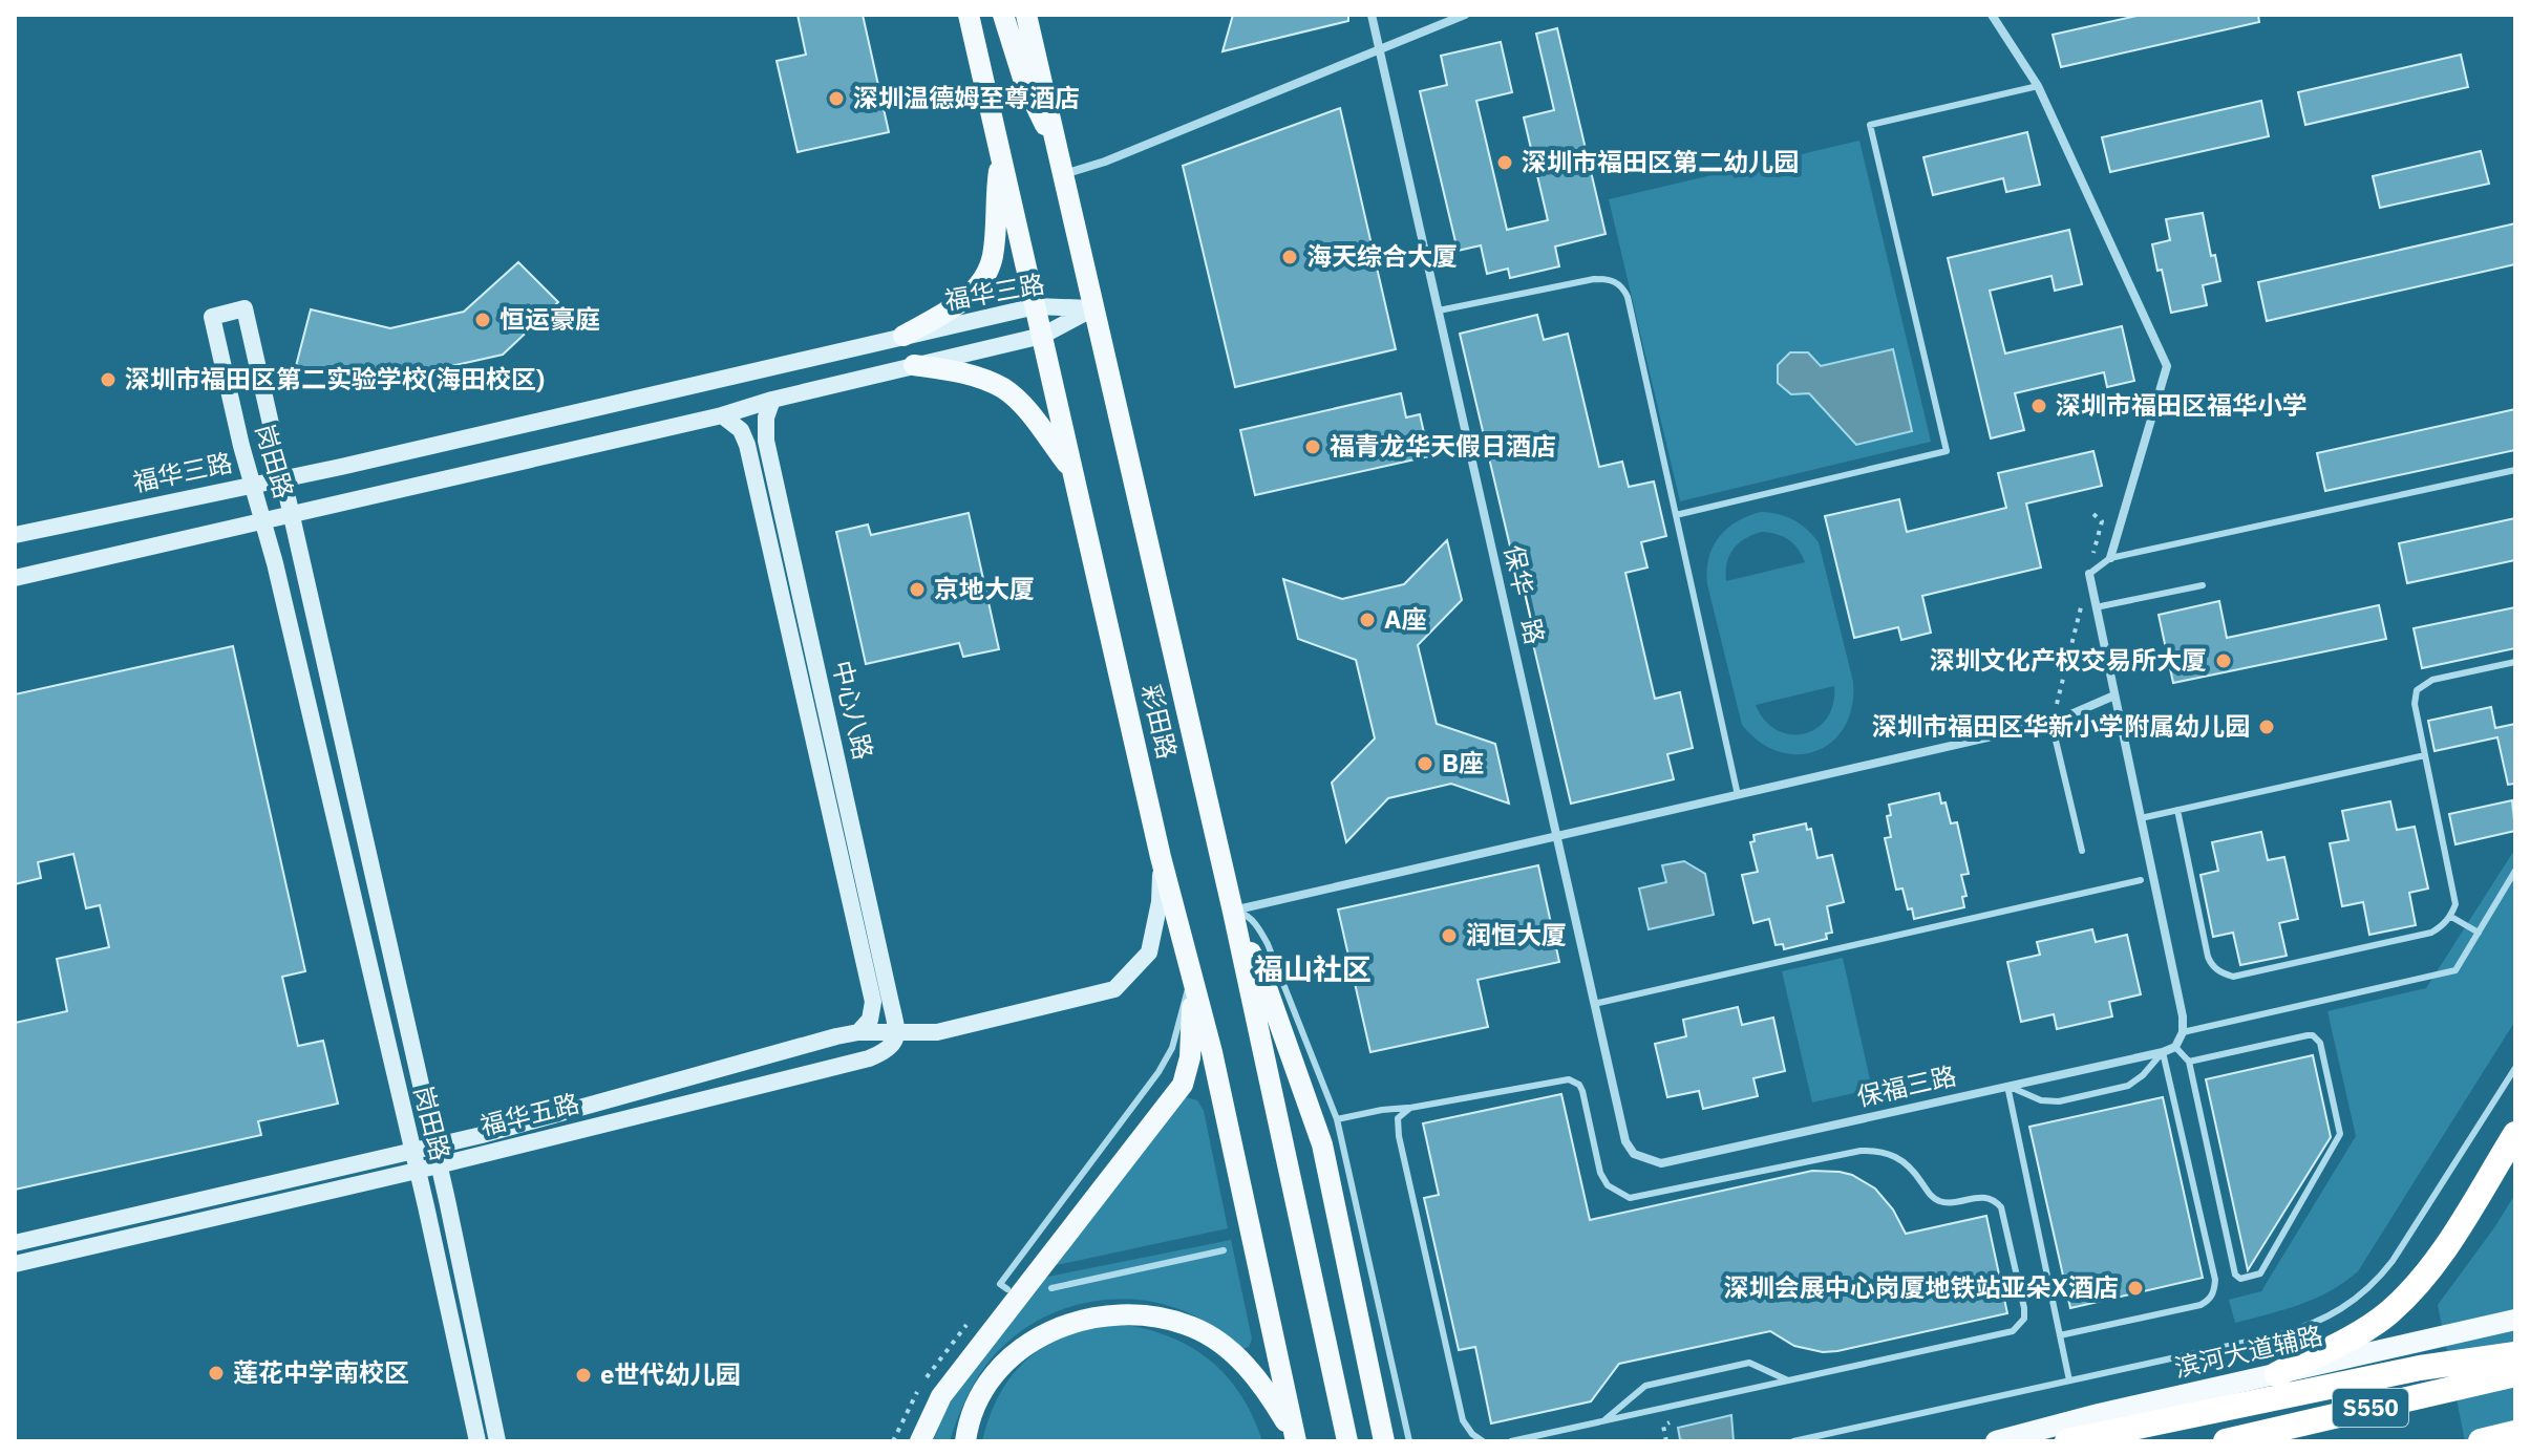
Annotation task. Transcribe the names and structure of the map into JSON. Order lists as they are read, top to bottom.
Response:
{
  "streets": {
    "highway": ["S550"],
    "main road": ["彩田路", "滨河大道辅路"],
    "street": [
      "福华三路",
      "岗田路",
      "保华一路",
      "中心八路",
      "保福三路",
      "福华五路"
    ]
  },
  "crossings": [
    ["福华三路", "岗田路"],
    ["福华三路", "中心八路"],
    ["福华三路", "彩田路"],
    ["岗田路", "福华五路"],
    ["保华一路", "保福三路"],
    ["中心八路", "福华五路"],
    ["彩田路", "福华五路"]
  ],
  "districts": ["福山社区"],
  "places": [
    "深圳温德姆至尊酒店",
    "深圳市福田区第二幼儿园",
    "海天综合大厦",
    "恒运豪庭",
    "深圳市福田区第二实验学校(海田校区)",
    "深圳市福田区福华小学",
    "福青龙华天假日酒店",
    "京地大厦",
    "A座",
    "深圳文化产权交易所大厦",
    "深圳市福田区华新小学附属幼儿园",
    "B座",
    "润恒大厦",
    "深圳会展中心岗厦地铁站亚朵X酒店",
    "莲花中学南校区",
    "e世代幼儿园"
  ]
}
